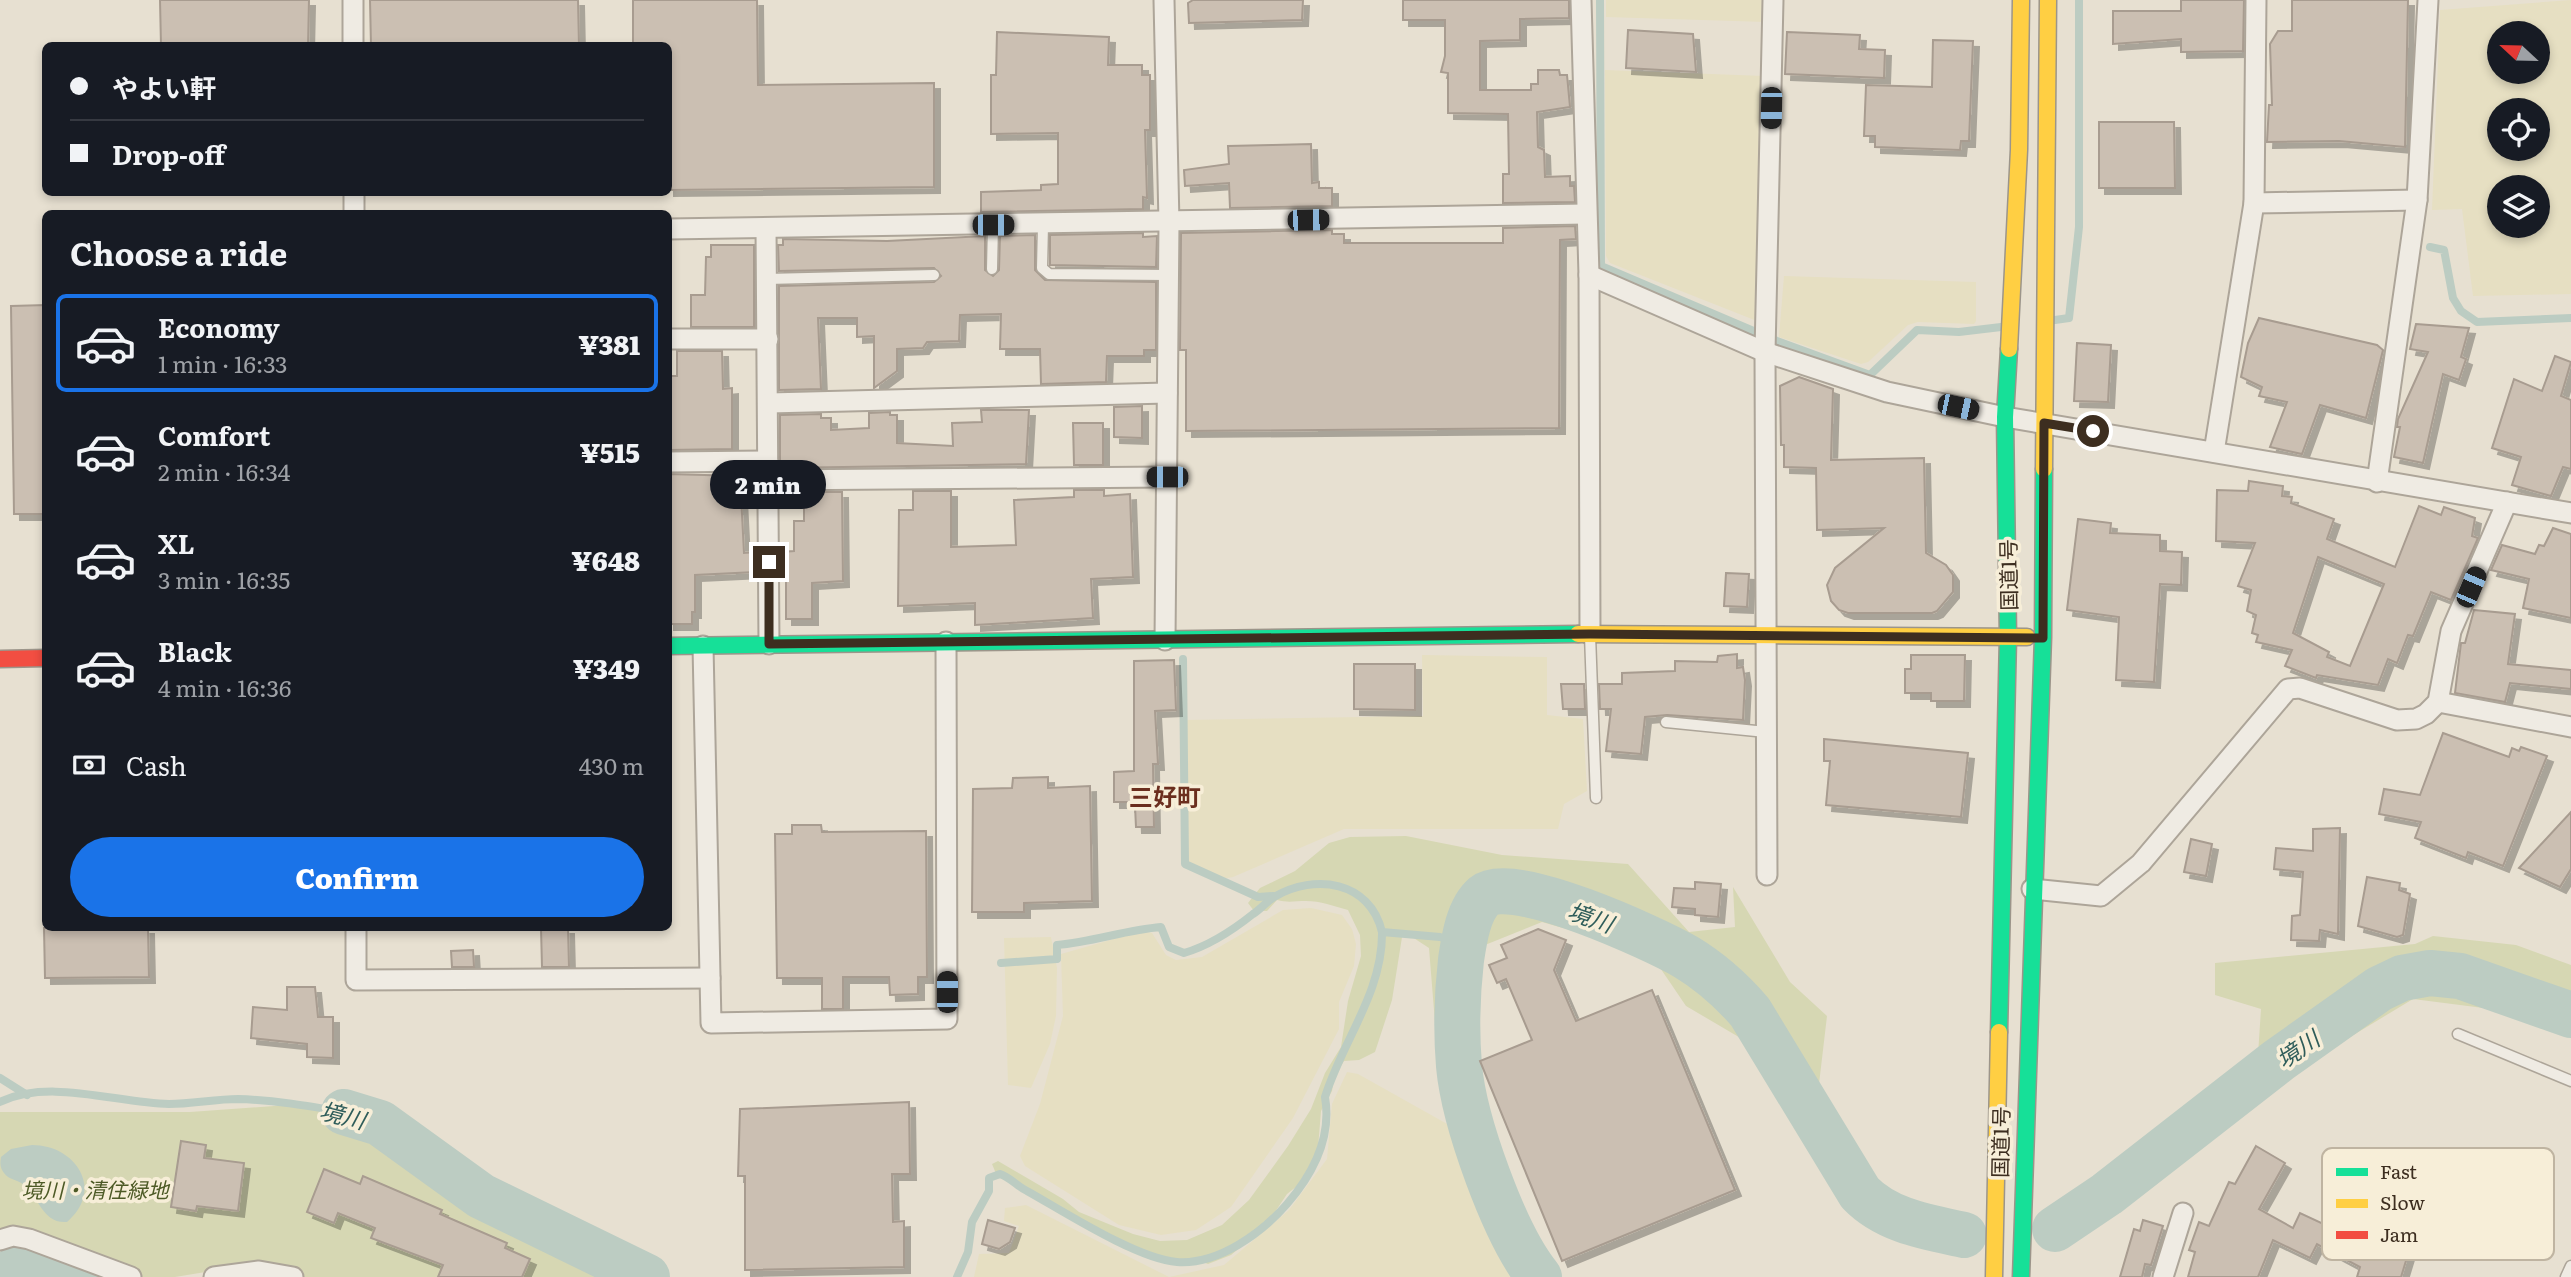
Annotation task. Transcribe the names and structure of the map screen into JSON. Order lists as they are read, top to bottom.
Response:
{
  "streets": {
    "main road": ["国道1号"]
  },
  "districts": ["三好町"],
  "water": ["境川"],
  "parks": ["境川・清住緑地"],
  "legend": ["Fast", "Slow", "Jam"],
  "north": "left",
  "page": {
    "banner": ["やよい軒", "Drop-off"],
    "heading": "Choose a ride",
    "list": [
      {
        "name": "Economy",
        "note": "1 min · 16:33",
        "value": "¥381"
      },
      {
        "name": "Comfort",
        "note": "2 min · 16:34",
        "value": "¥515"
      },
      {
        "name": "XL",
        "note": "3 min · 16:35",
        "value": "¥648"
      },
      {
        "name": "Black",
        "note": "4 min · 16:36",
        "value": "¥349"
      }
    ],
    "bubble": "2 min",
    "pay": ["Cash", "430 m"],
    "buttons": "Confirm"
  }
}
